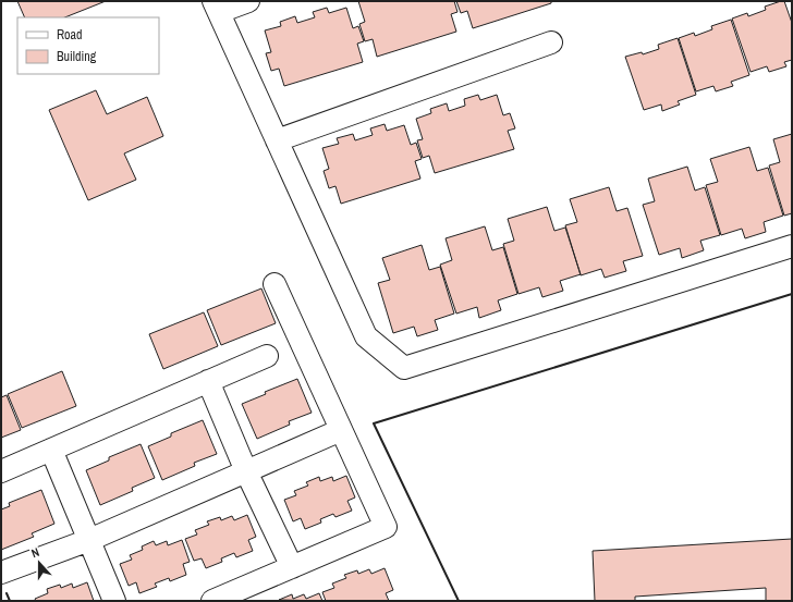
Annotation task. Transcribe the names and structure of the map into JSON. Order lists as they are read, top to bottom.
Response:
{
  "legend": ["Road", "Building"],
  "north": "top"
}
